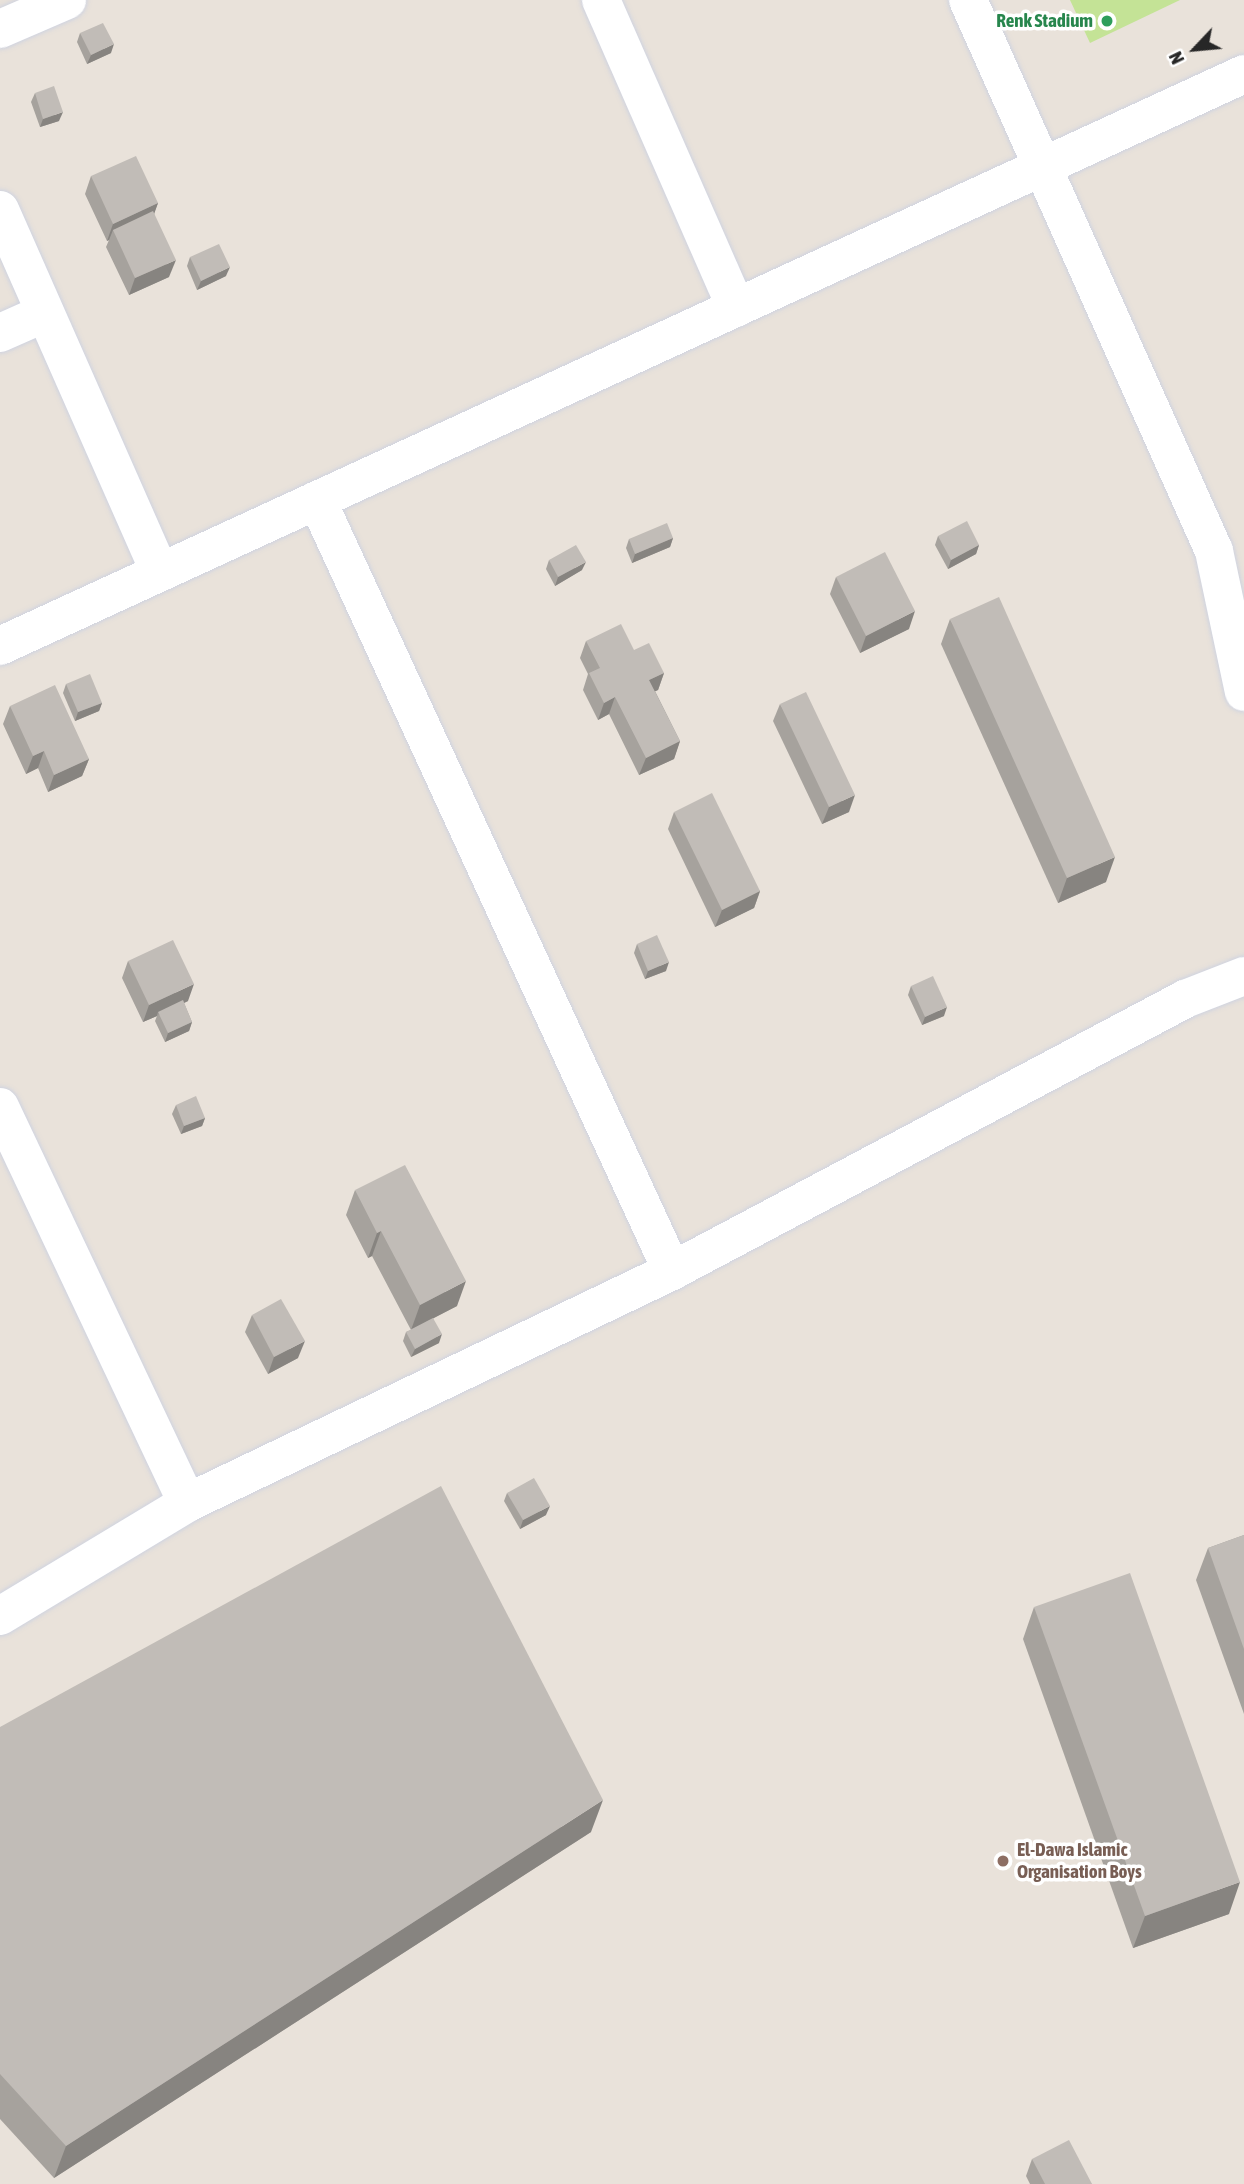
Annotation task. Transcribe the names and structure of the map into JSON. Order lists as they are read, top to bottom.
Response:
{
  "places": ["Renk Stadium", "El-Dawa Islamic Organisation Boys"],
  "north": "bottom left"
}
